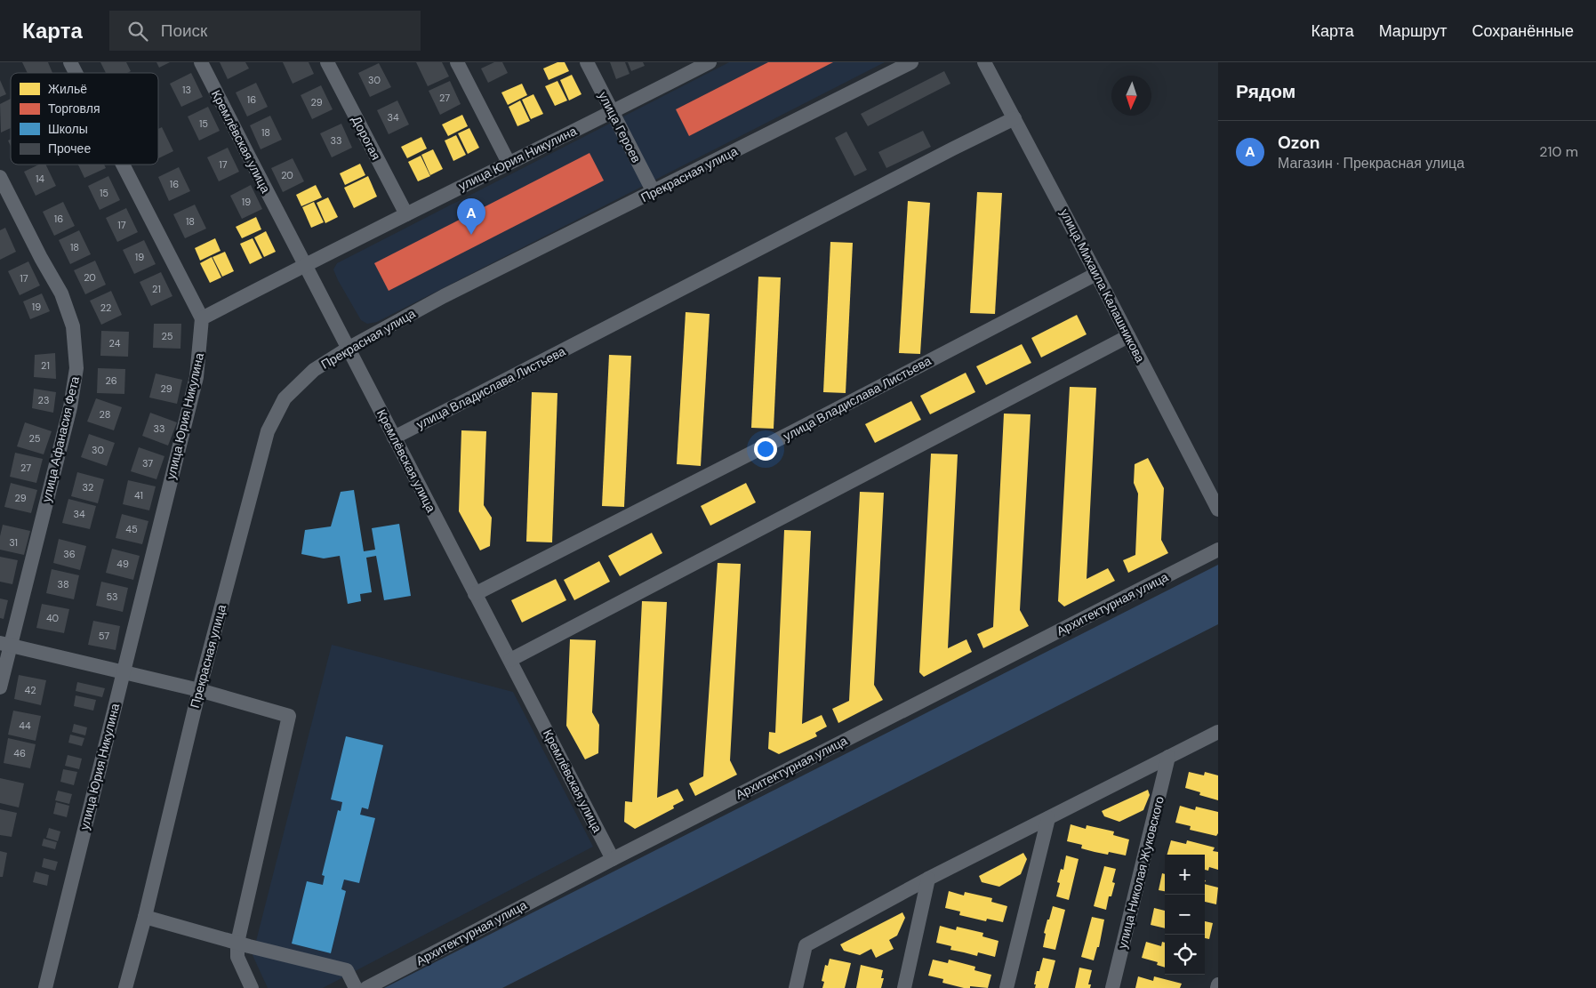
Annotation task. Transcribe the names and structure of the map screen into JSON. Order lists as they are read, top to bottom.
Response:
{
  "streets": {
    "street": [
      "улица Героев",
      "Дорогая",
      "Кремлёвская улица",
      "улица Юрия Никулина",
      "Прекрасная улица",
      "улица Михаила Калашникова",
      "улица Владислава Листьева",
      "улица Афанасия Фета",
      "Архитектурная улица",
      "улица Николая Жуковского"
    ]
  },
  "crossings": [
    ["улица Героев", "улица Юрия Никулина"],
    ["улица Героев", "Прекрасная улица"],
    ["Дорогая", "улица Юрия Никулина"],
    ["Кремлёвская улица", "улица Юрия Никулина"],
    ["Кремлёвская улица", "Прекрасная улица"],
    ["Кремлёвская улица", "улица Владислава Листьева"],
    ["Кремлёвская улица", "Архитектурная улица"],
    ["улица Михаила Калашникова", "улица Владислава Листьева"]
  ],
  "house_numbers": [
    "30",
    "13",
    "27",
    "16",
    "29",
    "34",
    "15",
    "18",
    "33",
    "17",
    "20",
    "14",
    "16",
    "15",
    "19",
    "16",
    "18",
    "17",
    "18",
    "19",
    "20",
    "17",
    "21",
    "19",
    "22",
    "25",
    "24",
    "21",
    "26",
    "29",
    "23",
    "28",
    "33",
    "25",
    "30",
    "37",
    "27",
    "32",
    "41",
    "29",
    "34",
    "45",
    "31",
    "36",
    "49",
    "38",
    "53",
    "40",
    "57",
    "42",
    "44",
    "46"
  ],
  "legend": [
    "Жильё",
    "Торговля",
    "Школы",
    "Прочее"
  ],
  "north": "bottom",
  "page": {
    "header": "Карта",
    "search": "Поиск",
    "nav": ["Карта", "Маршрут", "Сохранённые"],
    "heading": "Рядом",
    "list": [
      {
        "mark": "A",
        "name": "Ozon",
        "note": "Магазин · Прекрасная улица",
        "value": "210 m"
      }
    ],
    "pins": "A",
    "map_buttons": ["+", "−"]
  }
}
